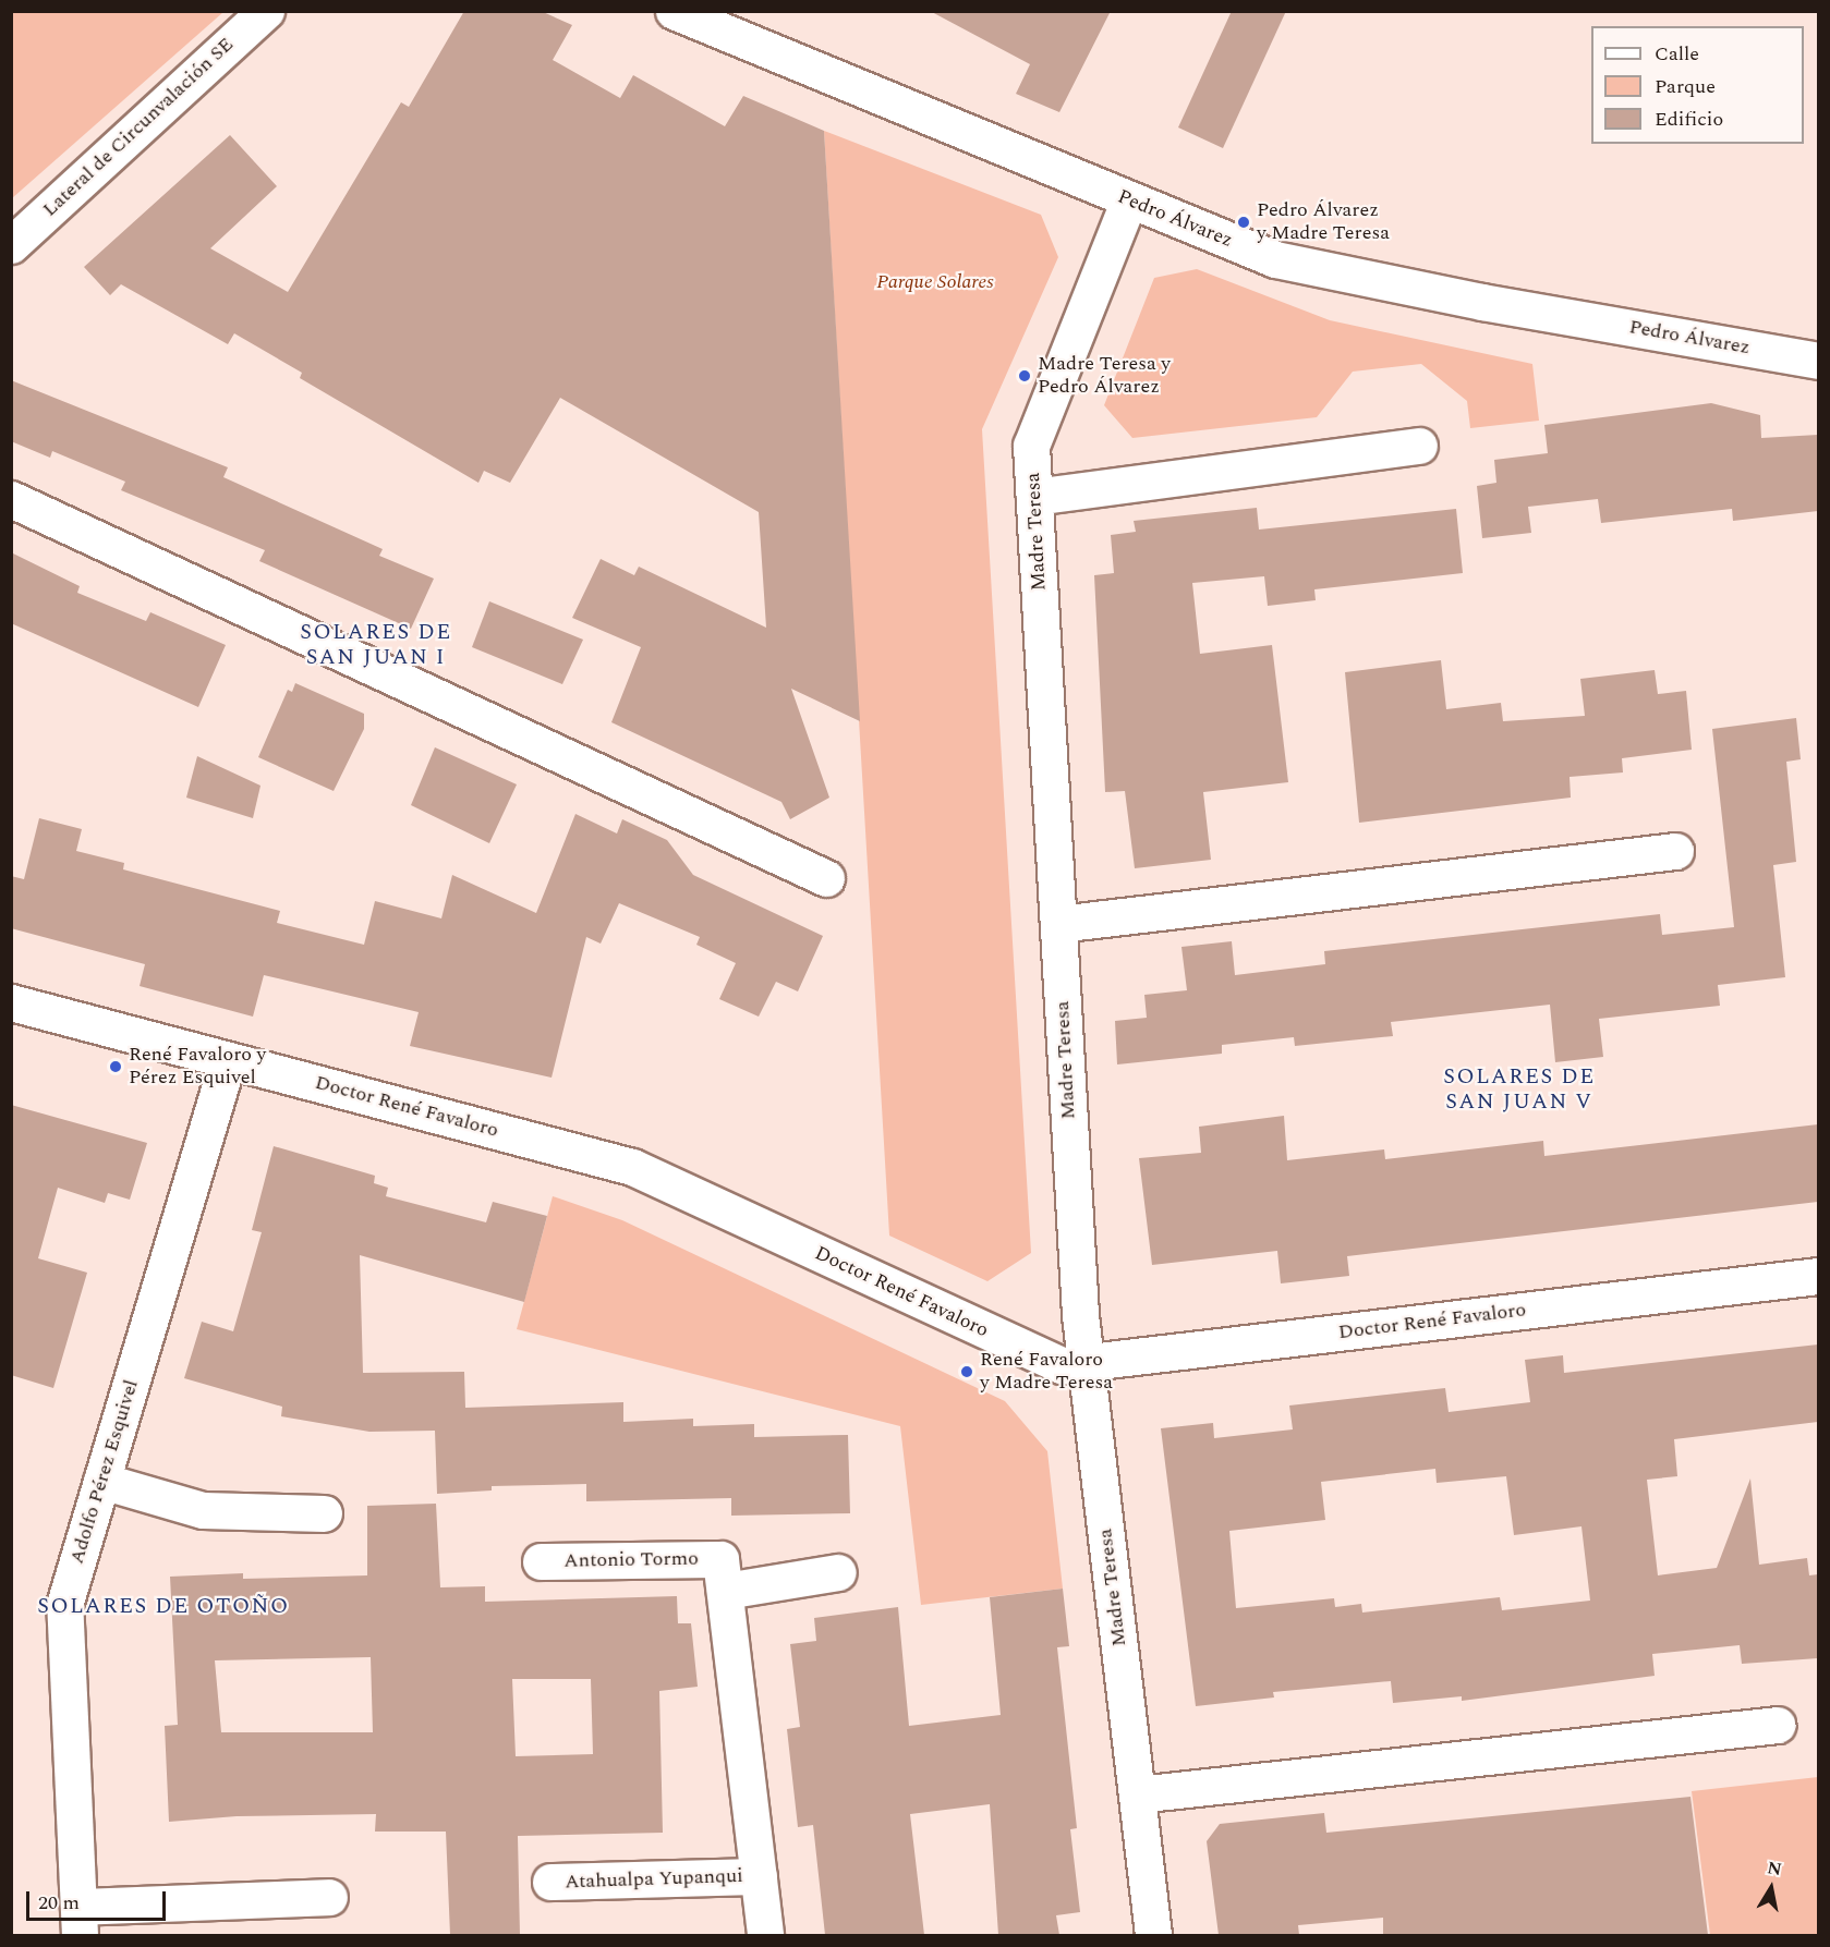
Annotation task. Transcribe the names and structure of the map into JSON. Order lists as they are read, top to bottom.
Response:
{
  "streets": {
    "street": [
      "Lateral de Circunvalación SE",
      "Pedro Álvarez",
      "Madre Teresa",
      "Doctor René Favaloro",
      "Adolfo Pérez Esquivel",
      "Antonio Tormo",
      "Atahualpa Yupanqui"
    ]
  },
  "crossings": [
    ["Pedro Álvarez", "Madre Teresa"],
    ["Madre Teresa", "Doctor René Favaloro"],
    ["Doctor René Favaloro", "Adolfo Pérez Esquivel"]
  ],
  "districts": ["SOLARES DE SAN JUAN I", "SOLARES DE SAN JUAN V", "SOLARES DE OTOÑO"],
  "parks": ["Parque Solares"],
  "places": [
    "Pedro Álvarez y Madre Teresa",
    "Madre Teresa y Pedro Álvarez",
    "René Favaloro y Pérez Esquivel",
    "René Favaloro y Madre Teresa"
  ],
  "legend": ["Calle", "Parque", "Edificio"],
  "scale_bar": "20 m",
  "north": "top"
}
